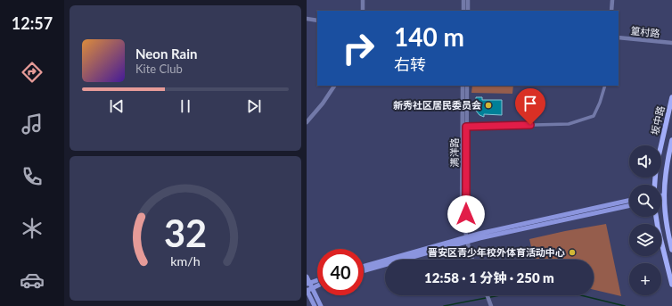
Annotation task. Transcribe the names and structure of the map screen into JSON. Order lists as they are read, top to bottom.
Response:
{
  "streets": {
    "main road": ["坂中路"],
    "street": ["篁村路", "满洋路"]
  },
  "places": ["新秀社区居民委员会", "晋安区青少年校外体育活动中心"],
  "page": {
    "tabs": "12:57",
    "turn": ["140 m", "右转"],
    "song": ["Neon Rain", "Kite Club"],
    "map_buttons": "+",
    "limit": "40",
    "trip": "12:58 · 1 分钟 · 250 m",
    "gauge": ["32", "km/h"]
  }
}
